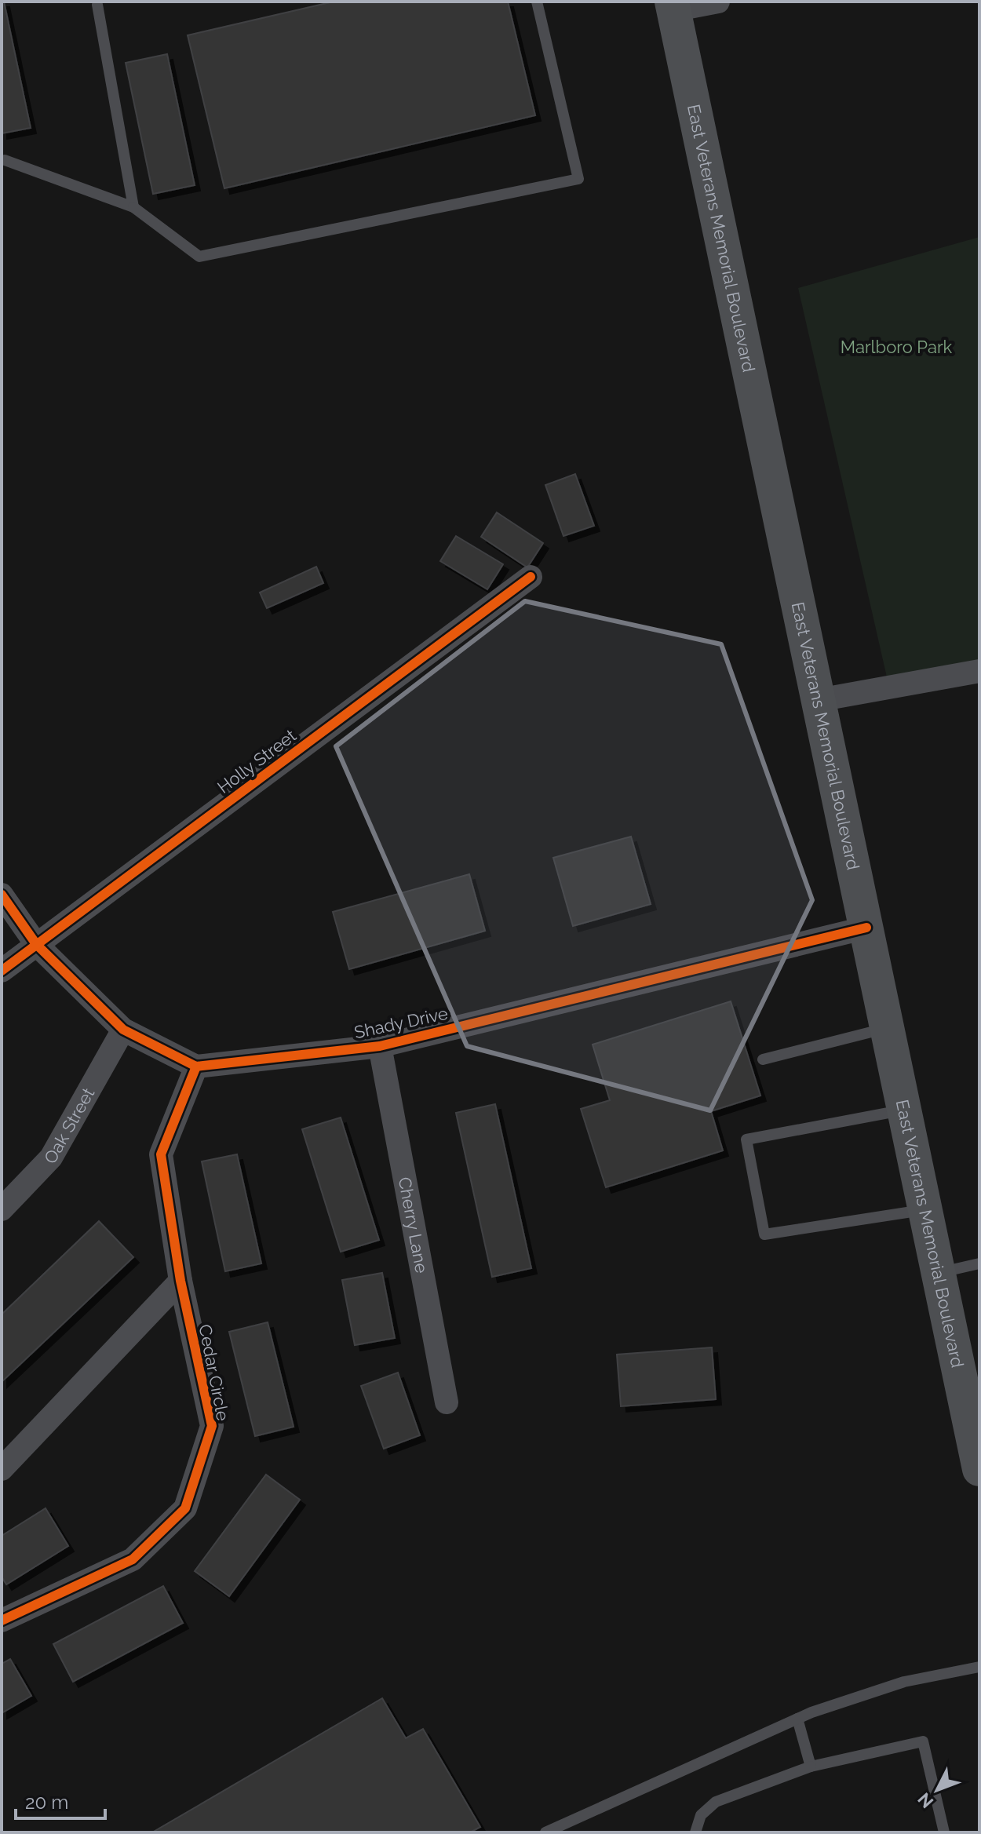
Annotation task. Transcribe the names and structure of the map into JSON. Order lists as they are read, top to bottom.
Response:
{
  "streets": {
    "main road": ["East Veterans Memorial Boulevard"],
    "street": [
      "Holly Street",
      "Shady Drive",
      "Oak Street",
      "Cherry Lane",
      "Cedar Circle"
    ]
  },
  "crossings": [
    ["East Veterans Memorial Boulevard", "Shady Drive"],
    ["Shady Drive", "Cherry Lane"],
    ["Shady Drive", "Cedar Circle"]
  ],
  "parks": ["Marlboro Park"],
  "scale_bar": "20 m",
  "north": "bottom left"
}
